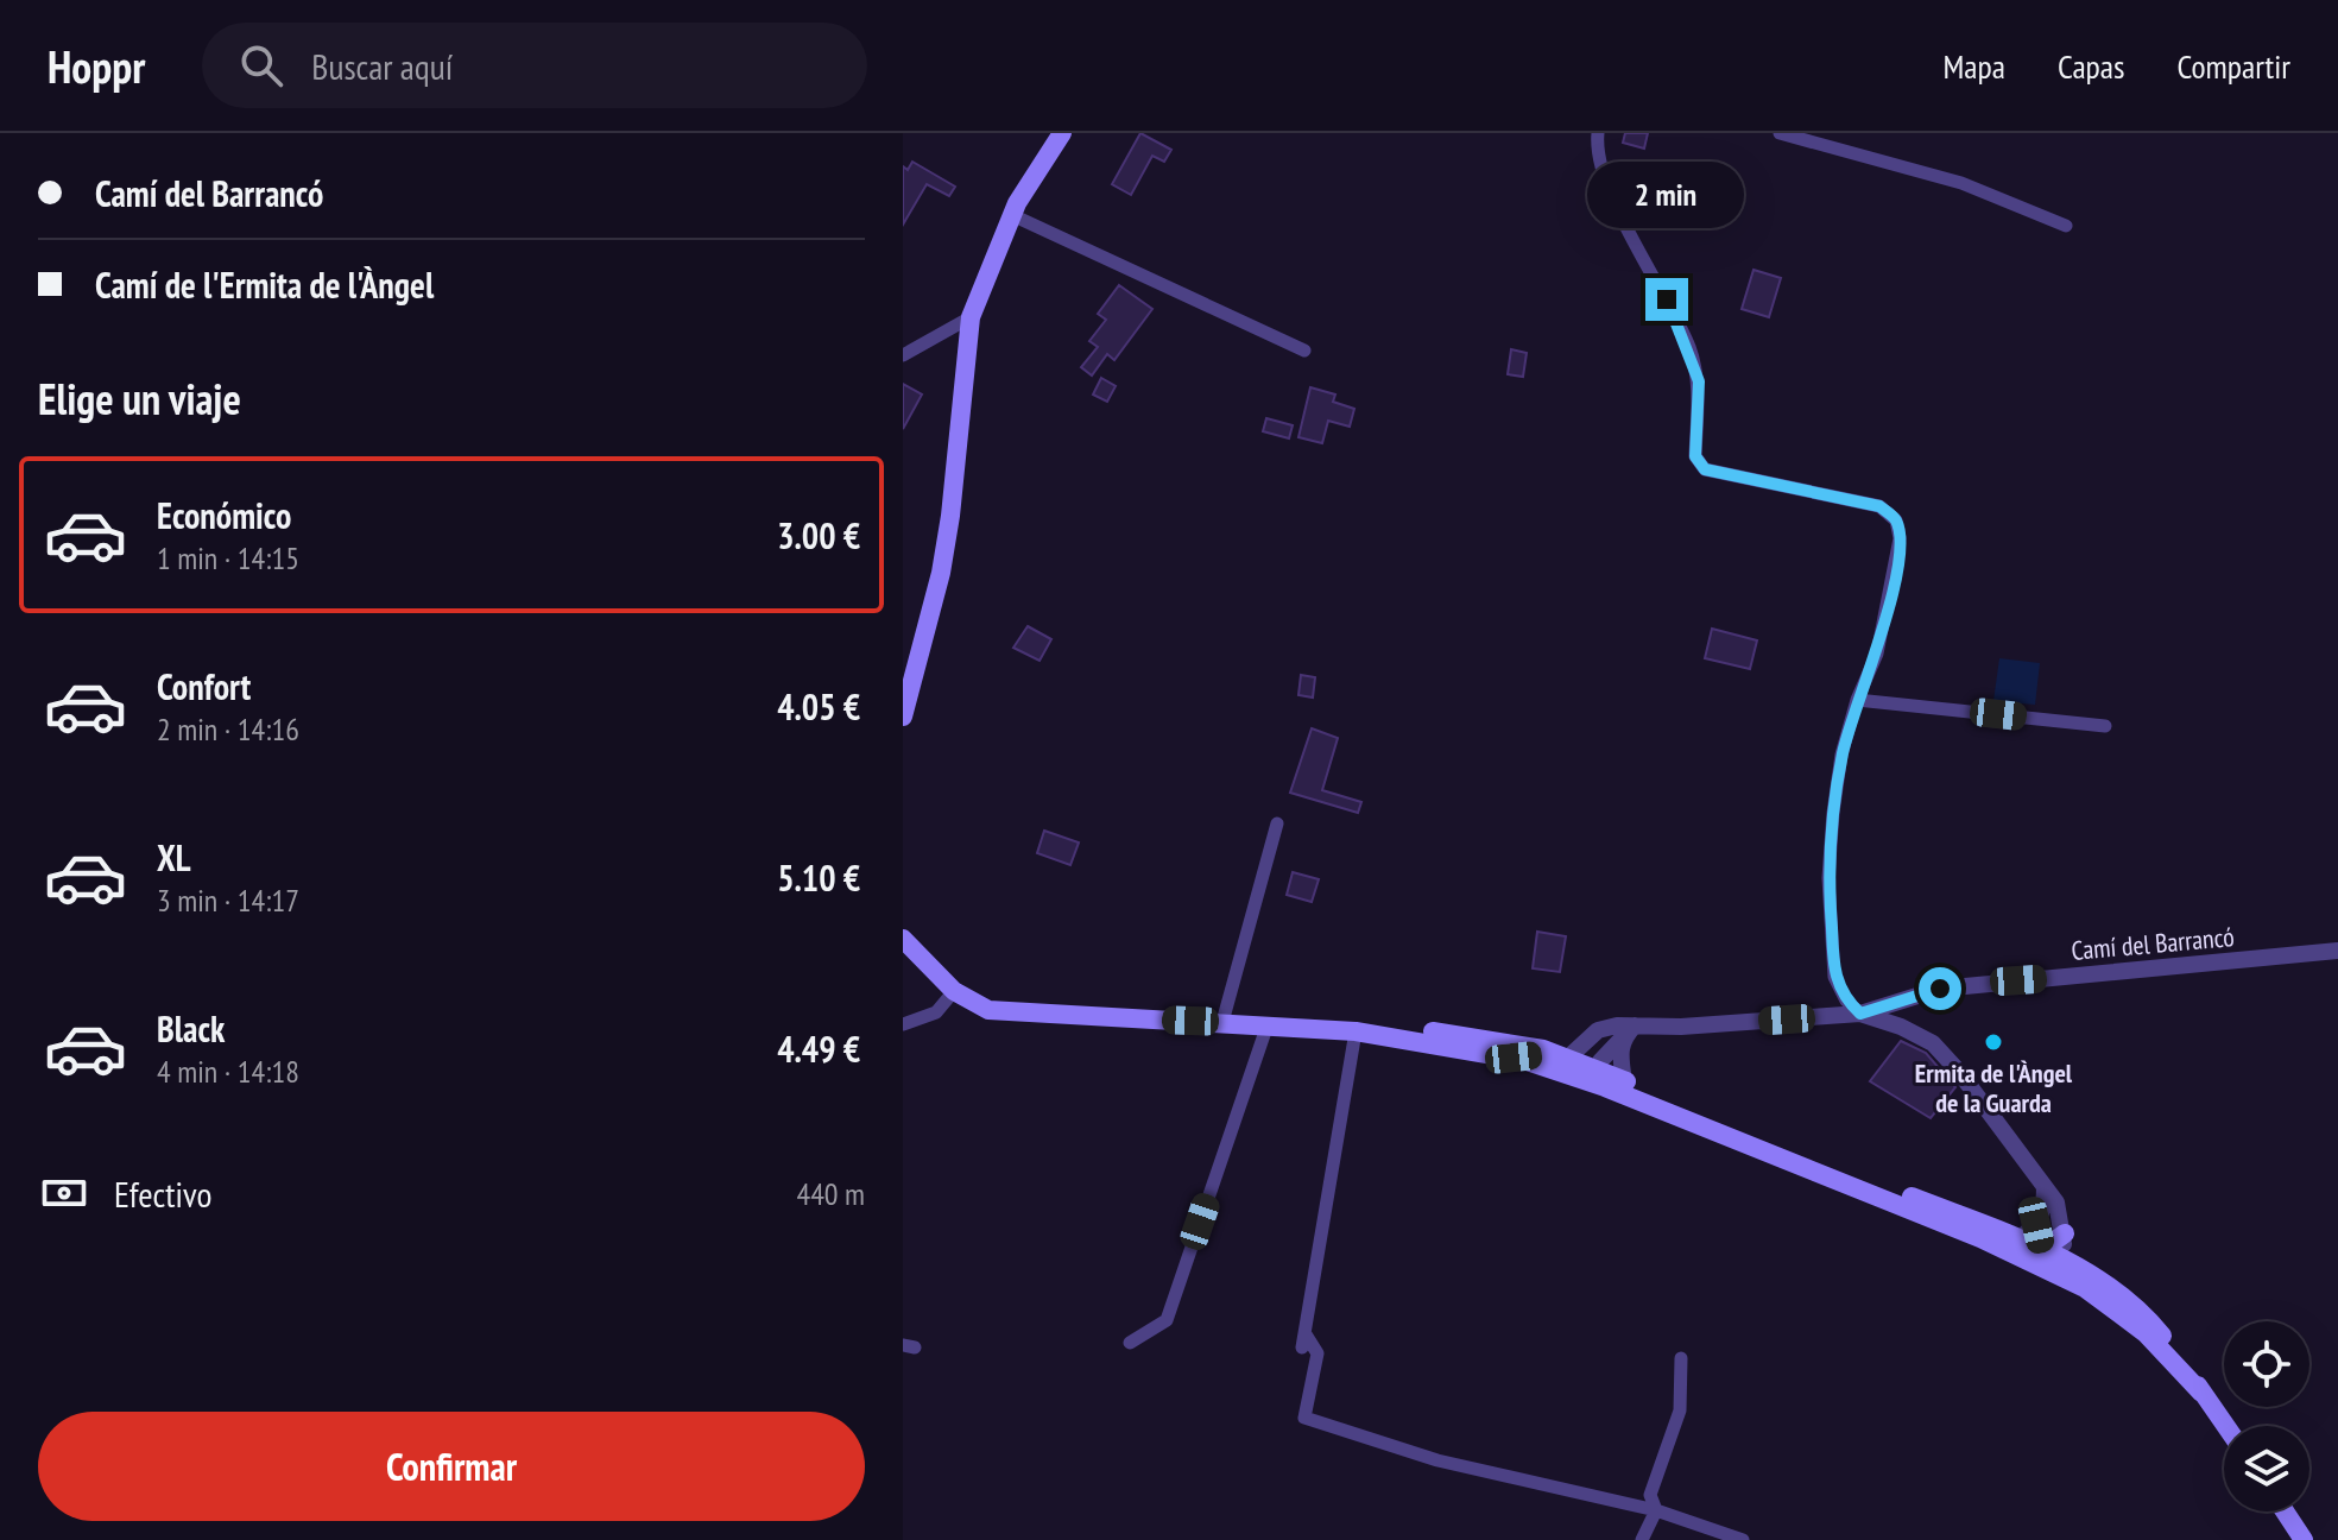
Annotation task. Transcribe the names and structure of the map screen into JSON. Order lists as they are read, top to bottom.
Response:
{
  "streets": {
    "street": ["Camí del Barrancó"]
  },
  "places": ["Ermita de l'Àngel de la Guarda"],
  "page": {
    "header": "Hoppr",
    "search": "Buscar aquí",
    "nav": ["Mapa", "Capas", "Compartir"],
    "banner": ["Camí del Barrancó", "Camí de l'Ermita de l'Àngel"],
    "bubble": "2 min",
    "heading": "Elige un viaje",
    "list": [
      {
        "name": "Económico",
        "note": "1 min · 14:15",
        "value": "3.00 €"
      },
      {
        "name": "Confort",
        "note": "2 min · 14:16",
        "value": "4.05 €"
      },
      {
        "name": "XL",
        "note": "3 min · 14:17",
        "value": "5.10 €"
      },
      {
        "name": "Black",
        "note": "4 min · 14:18",
        "value": "4.49 €"
      }
    ],
    "pay": ["Efectivo", "440 m"],
    "buttons": "Confirmar"
  }
}
